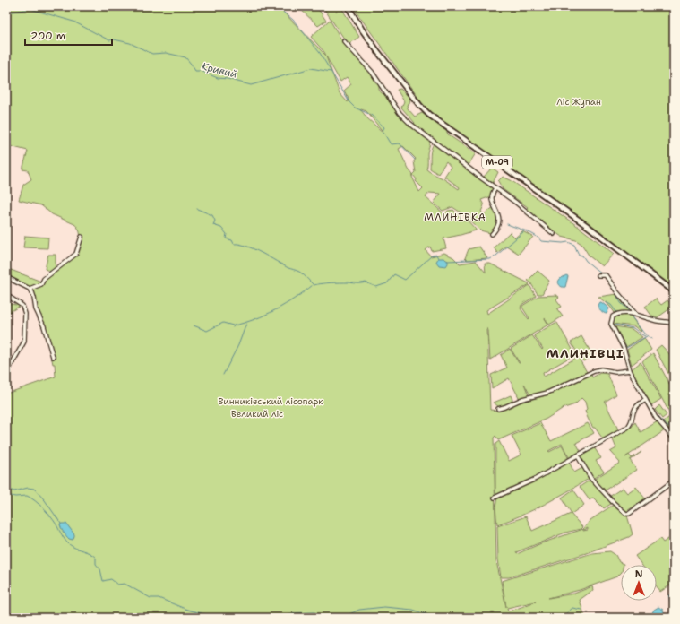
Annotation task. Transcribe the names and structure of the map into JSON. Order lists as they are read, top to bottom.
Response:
{
  "streets": {
    "main road": ["М-09"]
  },
  "districts": ["МЛИНІВКА", "МЛИНІВЦІ"],
  "water": ["Кривий"],
  "parks": ["Ліс Жупан", "Винниківський лісопарк", "Великий ліс"],
  "scale_bar": "200 m",
  "north": "top"
}
